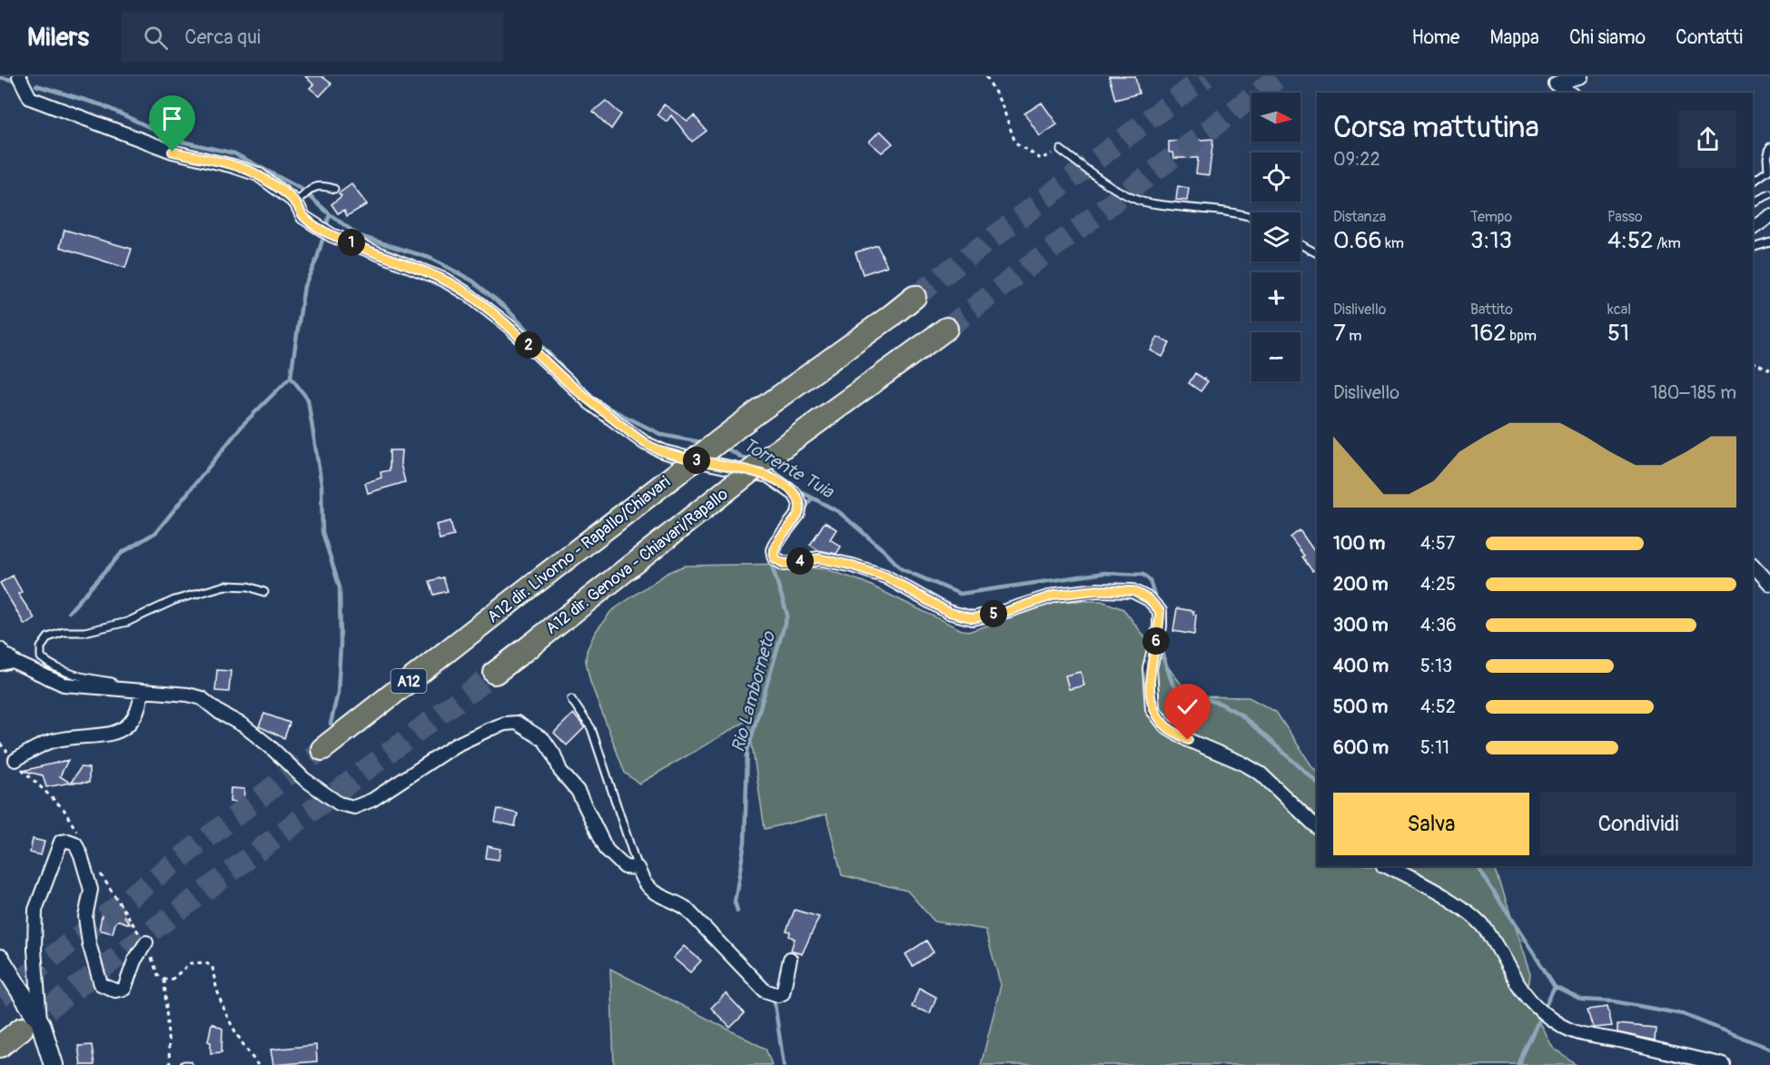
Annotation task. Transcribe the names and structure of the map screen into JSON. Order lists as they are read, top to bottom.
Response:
{
  "streets": {
    "highway": ["A12 dir. Livorno - Rapallo/Chiavari", "A12 dir. Genova - Chiavari/Rapallo", "A12"]
  },
  "water": ["Torrente Tuia", "Rio Lamborneto"],
  "north": "right",
  "page": {
    "header": "Milers",
    "search": "Cerca qui",
    "nav": [
      "Home",
      "Mappa",
      "Chi siamo",
      "Contatti"
    ],
    "map_buttons": ["+", "−"],
    "heading": ["Corsa mattutina", "09:22"],
    "stats": [
      ["Distanza", "0.66 km"],
      ["Tempo", "3:13"],
      ["Passo", "4:52 /km"],
      ["Dislivello", "7 m"],
      ["Battito", "162 bpm"],
      ["kcal", "51"]
    ],
    "pins": [
      "1",
      "2",
      "3",
      "4",
      "5",
      "6"
    ],
    "chart": ["Dislivello", "180–185 m"],
    "list": [
      {
        "name": "100 m",
        "note": "4:57"
      },
      {
        "name": "200 m",
        "note": "4:25"
      },
      {
        "name": "300 m",
        "note": "4:36"
      },
      {
        "name": "400 m",
        "note": "5:13"
      },
      {
        "name": "500 m",
        "note": "4:52"
      },
      {
        "name": "600 m",
        "note": "5:11"
      }
    ],
    "buttons": ["Salva", "Condividi"]
  }
}
